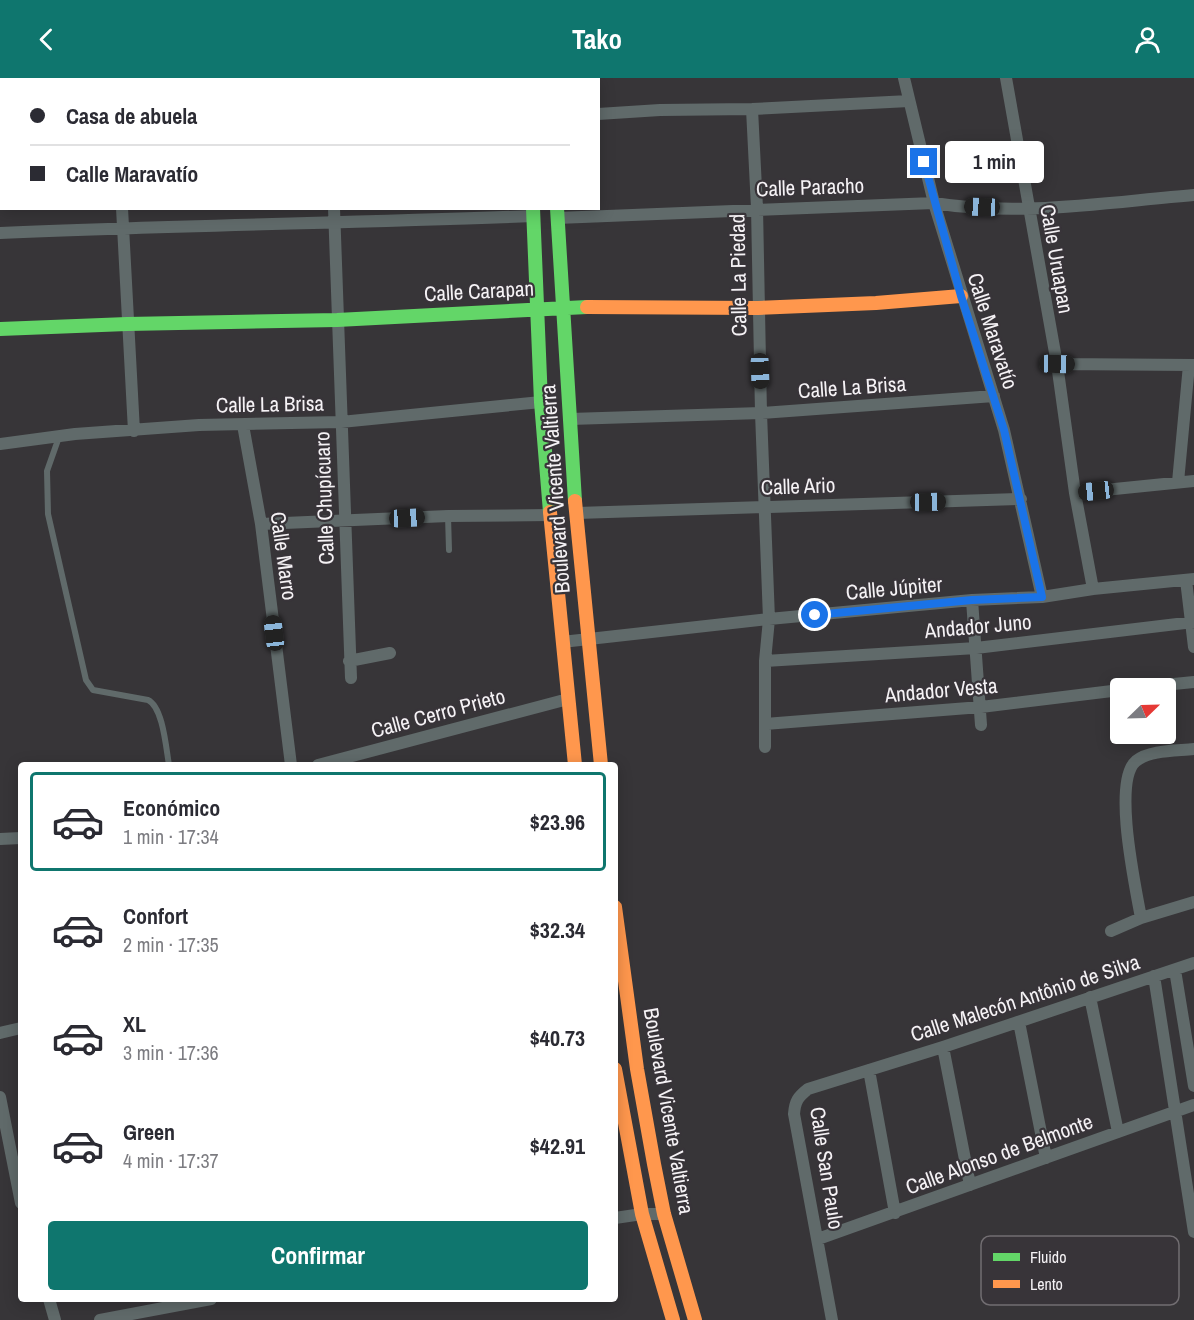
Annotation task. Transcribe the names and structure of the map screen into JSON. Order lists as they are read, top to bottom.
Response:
{
  "streets": {
    "main road": ["Calle Carapan", "Boulevard Vicente Valtierra"],
    "street": [
      "Calle Paracho",
      "Calle Uruapan",
      "Calle La Piedad",
      "Calle Maravatío",
      "Calle La Brisa",
      "Calle Ario",
      "Calle Chupícuaro",
      "Calle Marro",
      "Calle Júpiter",
      "Andador Juno",
      "Andador Vesta",
      "Calle Cerro Prieto",
      "Calle Malecón Antônio de Silva",
      "Calle Alonso de Belmonte",
      "Calle San Paulo"
    ]
  },
  "crossings": [
    ["Calle Paracho", "Calle Uruapan"],
    ["Calle Paracho", "Calle La Piedad"],
    ["Calle Paracho", "Calle Maravatío"],
    ["Calle Paracho", "Boulevard Vicente Valtierra"],
    ["Calle Uruapan", "Calle Júpiter"],
    ["Calle La Piedad", "Calle Carapan"],
    ["Calle La Piedad", "Calle La Brisa"],
    ["Calle La Piedad", "Calle Ario"],
    ["Calle La Piedad", "Calle Júpiter"],
    ["Calle La Piedad", "Andador Juno"],
    ["Calle La Piedad", "Andador Vesta"],
    ["Calle Carapan", "Calle Maravatío"],
    ["Calle Carapan", "Boulevard Vicente Valtierra"],
    ["Calle Carapan", "Calle Chupícuaro"],
    ["Calle Maravatío", "Calle La Brisa"],
    ["Calle Maravatío", "Calle Ario"],
    ["Calle Maravatío", "Calle Júpiter"],
    ["Calle La Brisa", "Boulevard Vicente Valtierra"],
    ["Calle La Brisa", "Calle Chupícuaro"],
    ["Calle La Brisa", "Calle Marro"],
    ["Calle Ario", "Boulevard Vicente Valtierra"],
    ["Boulevard Vicente Valtierra", "Calle Júpiter"],
    ["Boulevard Vicente Valtierra", "Calle Cerro Prieto"],
    ["Calle Malecón Antônio de Silva", "Calle San Paulo"],
    ["Calle Alonso de Belmonte", "Calle San Paulo"]
  ],
  "legend": ["Fluido", "Lento"],
  "north": "top right",
  "page": {
    "header": "Tako",
    "banner": ["Casa de abuela", "Calle Maravatío"],
    "bubble": "1 min",
    "list": [
      {
        "name": "Económico",
        "note": "1 min · 17:34",
        "value": "$23.96"
      },
      {
        "name": "Confort",
        "note": "2 min · 17:35",
        "value": "$32.34"
      },
      {
        "name": "XL",
        "note": "3 min · 17:36",
        "value": "$40.73"
      },
      {
        "name": "Green",
        "note": "4 min · 17:37",
        "value": "$42.91"
      }
    ],
    "buttons": "Confirmar"
  }
}
